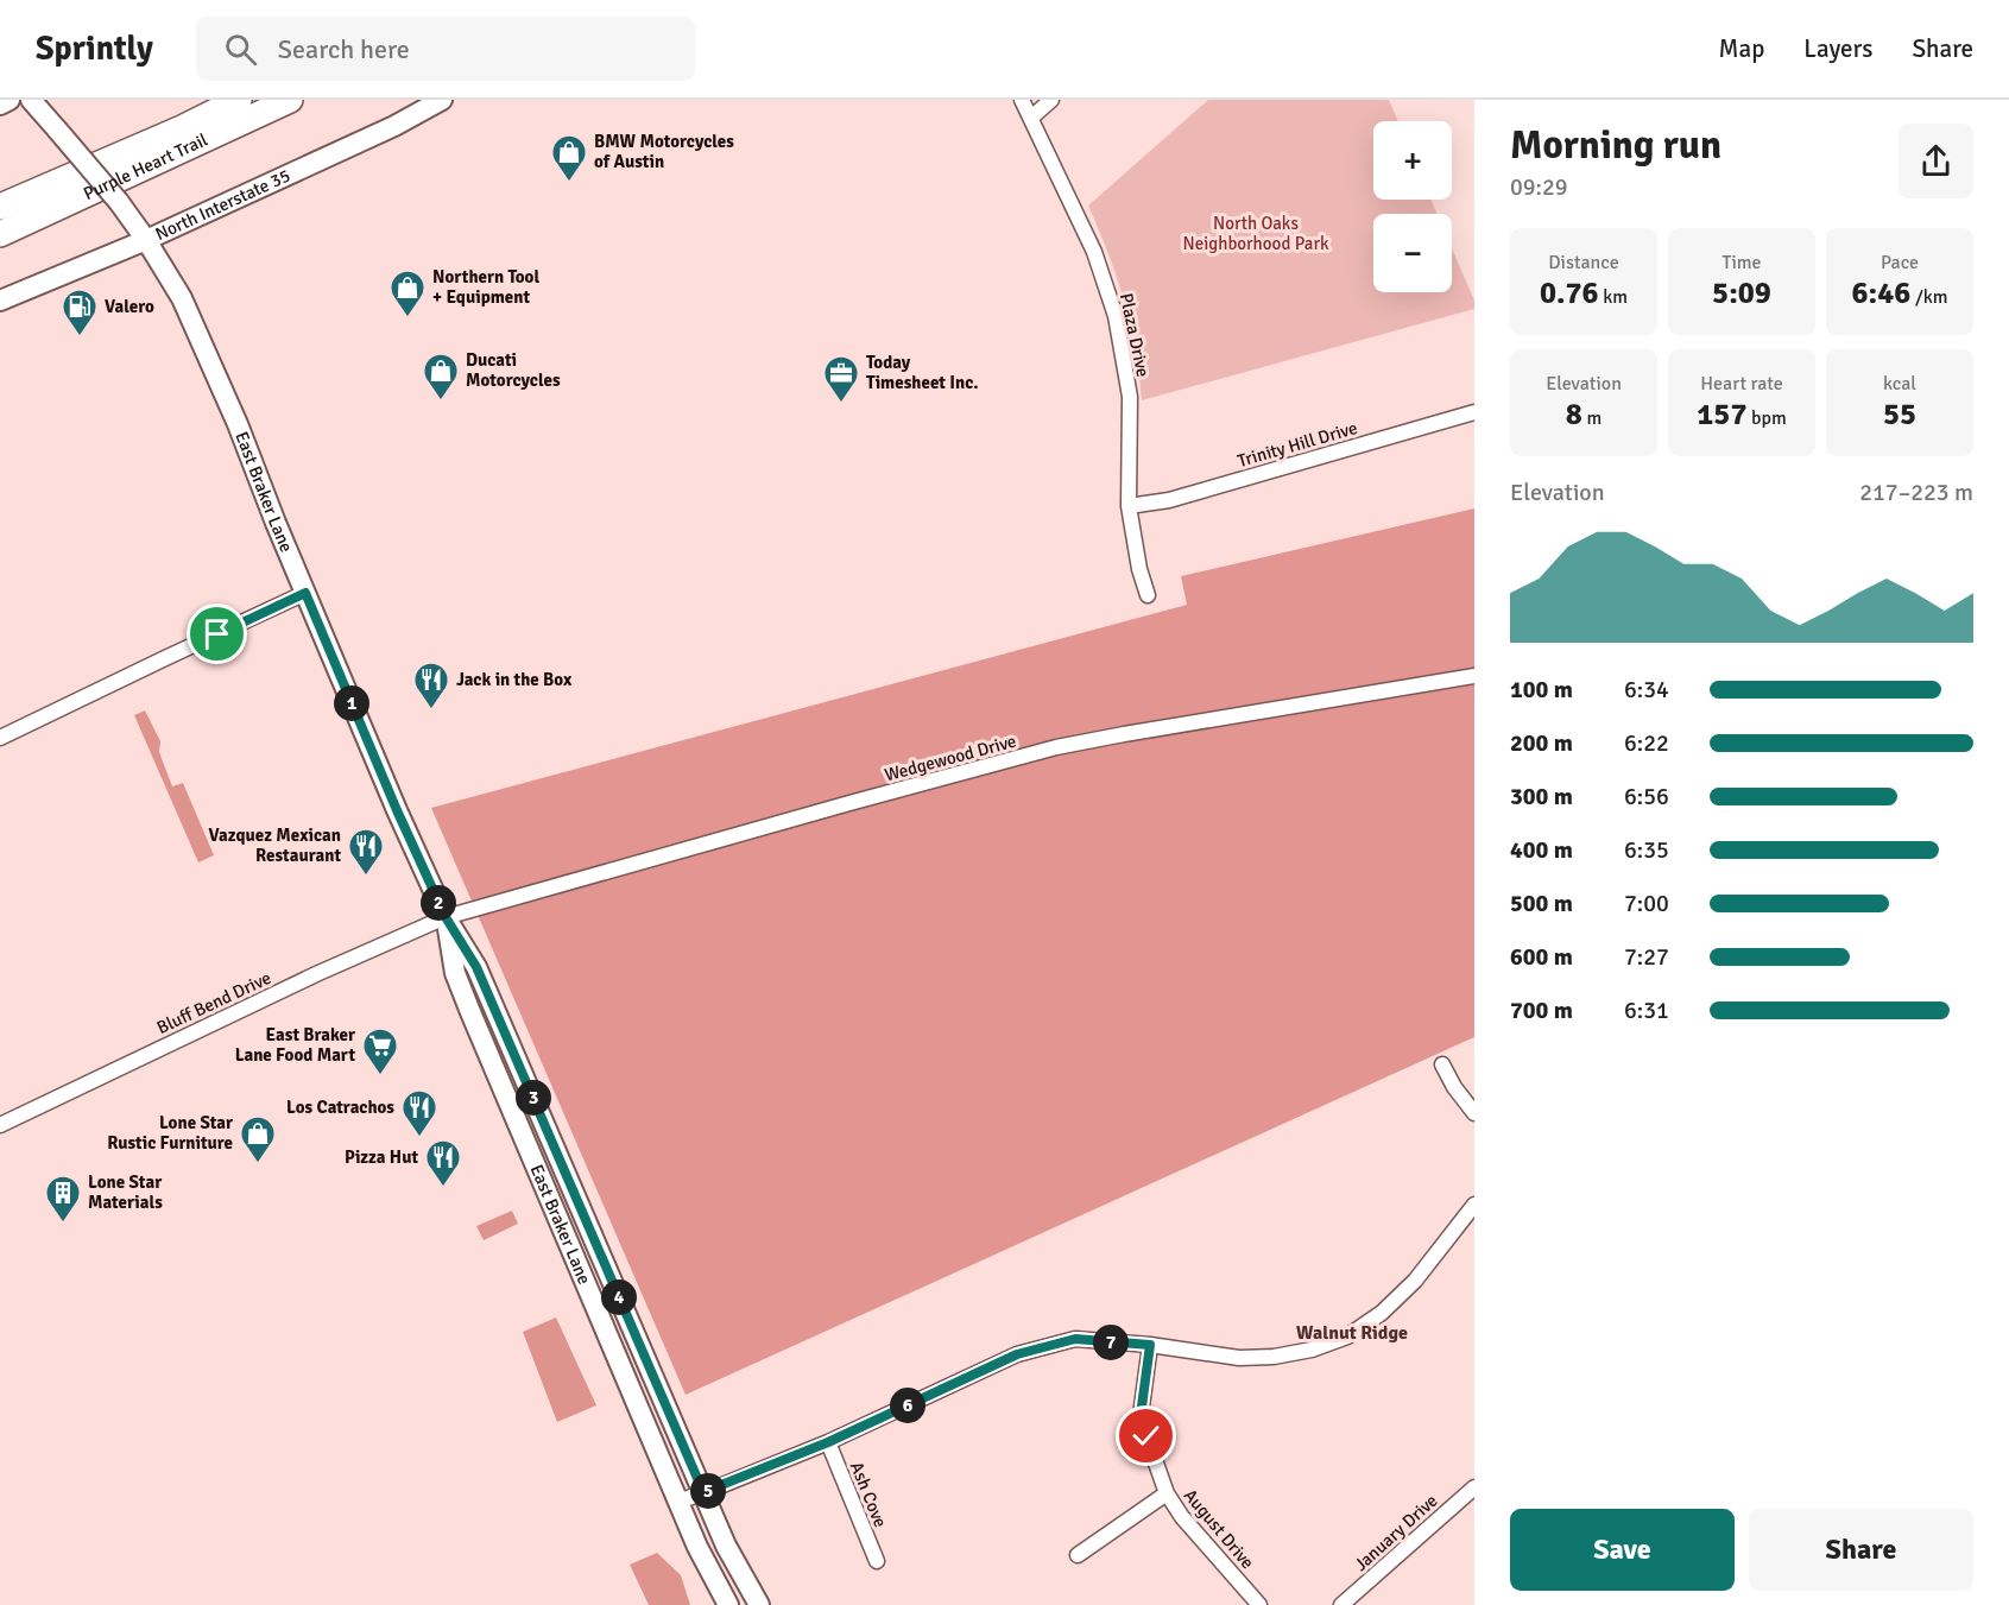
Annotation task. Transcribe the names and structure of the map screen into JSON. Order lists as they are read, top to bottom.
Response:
{
  "streets": {
    "highway": ["Purple Heart Trail"],
    "main road": ["North Interstate 35", "East Braker Lane"],
    "street": [
      "Plaza Drive",
      "Trinity Hill Drive",
      "Wedgewood Drive",
      "Bluff Bend Drive",
      "Ash Cove",
      "August Drive",
      "January Drive"
    ]
  },
  "crossings": [
    ["North Interstate 35", "East Braker Lane"],
    ["Plaza Drive", "Trinity Hill Drive"],
    ["East Braker Lane", "Wedgewood Drive"],
    ["East Braker Lane", "Bluff Bend Drive"],
    ["Wedgewood Drive", "Bluff Bend Drive"]
  ],
  "districts": ["Walnut Ridge"],
  "parks": ["North Oaks Neighborhood Park"],
  "places": {
    "shop": [
      "BMW Motorcycles of Austin",
      "Northern Tool + Equipment",
      "Ducati Motorcycles",
      "Lone Star Rustic Furniture"
    ],
    "fuel station": ["Valero"],
    "office": ["Today Timesheet Inc."],
    "restaurant": [
      "Jack in the Box",
      "Vazquez Mexican Restaurant",
      "Los Catrachos",
      "Pizza Hut"
    ],
    "supermarket": ["East Braker Lane Food Mart"],
    "building": ["Lone Star Materials"]
  },
  "page": {
    "header": "Sprintly",
    "search": "Search here",
    "nav": ["Map", "Layers", "Share"],
    "heading": ["Morning run", "09:29"],
    "map_buttons": ["+", "−"],
    "stats": [
      ["Distance", "0.76 km"],
      ["Time", "5:09"],
      ["Pace", "6:46 /km"],
      ["Elevation", "8 m"],
      ["Heart rate", "157 bpm"],
      ["kcal", "55"]
    ],
    "chart": ["Elevation", "217–223 m"],
    "list": [
      {
        "name": "100 m",
        "note": "6:34"
      },
      {
        "name": "200 m",
        "note": "6:22"
      },
      {
        "name": "300 m",
        "note": "6:56"
      },
      {
        "name": "400 m",
        "note": "6:35"
      },
      {
        "name": "500 m",
        "note": "7:00"
      },
      {
        "name": "600 m",
        "note": "7:27"
      },
      {
        "name": "700 m",
        "note": "6:31"
      }
    ],
    "pins": [
      "1",
      "2",
      "3",
      "4",
      "7",
      "6",
      "5"
    ],
    "buttons": ["Save", "Share"]
  }
}
